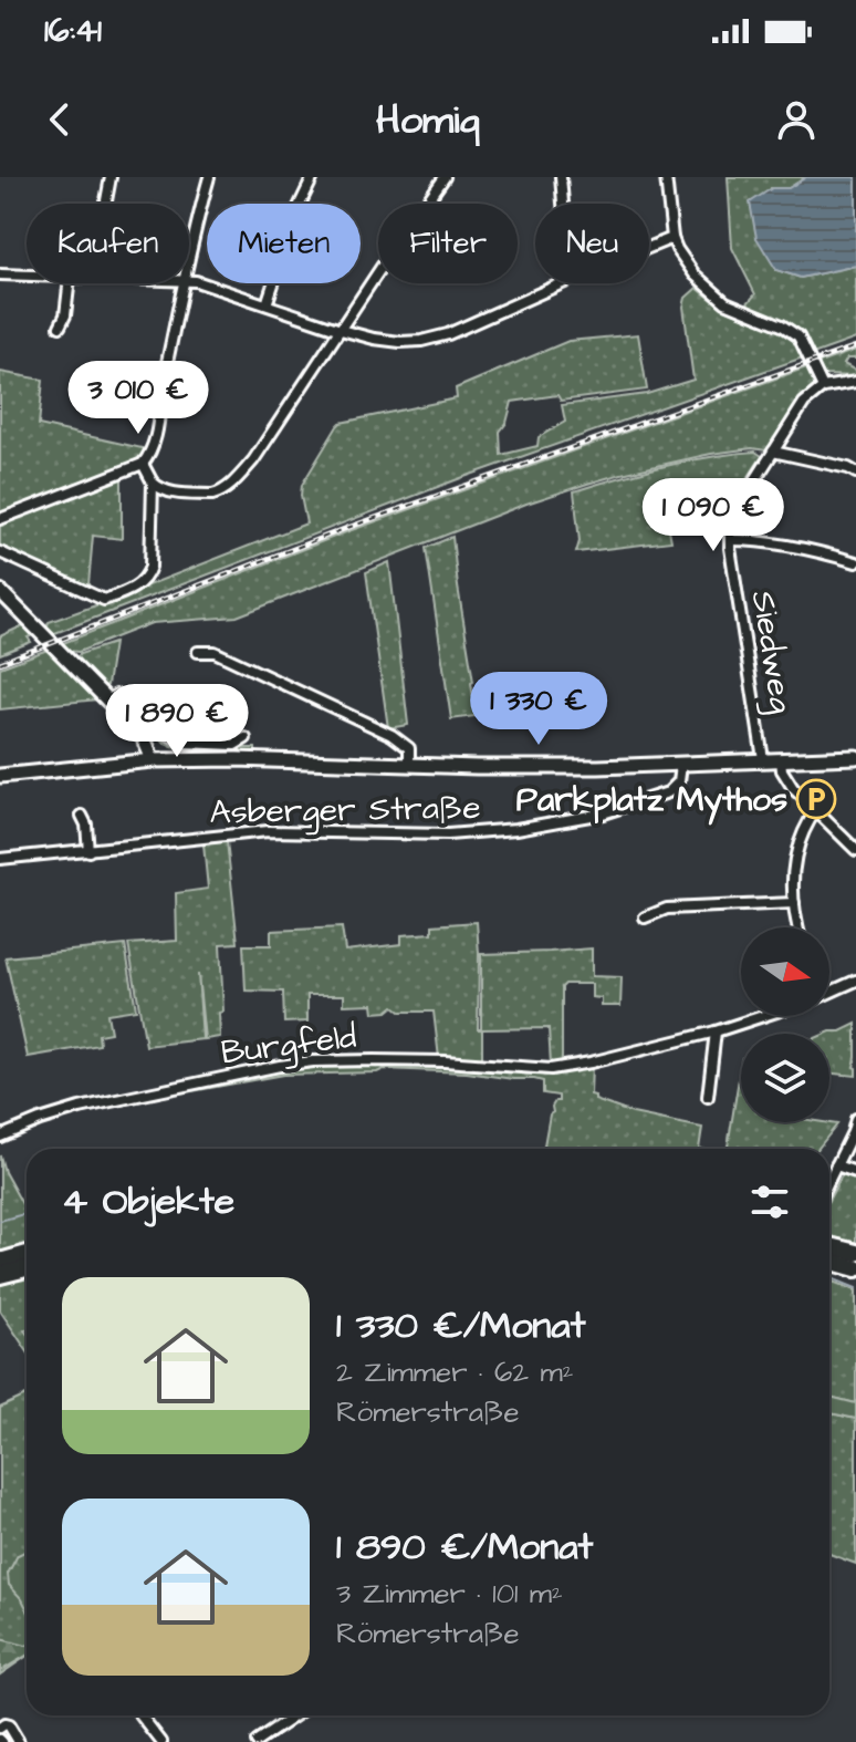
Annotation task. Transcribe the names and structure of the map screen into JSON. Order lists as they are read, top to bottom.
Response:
{
  "streets": {
    "street": ["Siedweg", "Asberger Straße", "Burgfeld"]
  },
  "places": {
    "parking": ["Parkplatz Mythos"]
  },
  "north": "right",
  "page": {
    "status": "16:41",
    "header": "Homiq",
    "chip": [
      "Kaufen",
      "Mieten",
      "Filter",
      "Neu"
    ],
    "price": [
      "3 010 €",
      "1 090 €",
      "1 330 €",
      "1 890 €"
    ],
    "heading": "4 Objekte",
    "list": [
      {
        "name": "1 330 €/Monat",
        "note": "2 Zimmer · 62 m² · Römerstraße"
      },
      {
        "name": "1 890 €/Monat",
        "note": "3 Zimmer · 101 m² · Römerstraße"
      }
    ]
  }
}
